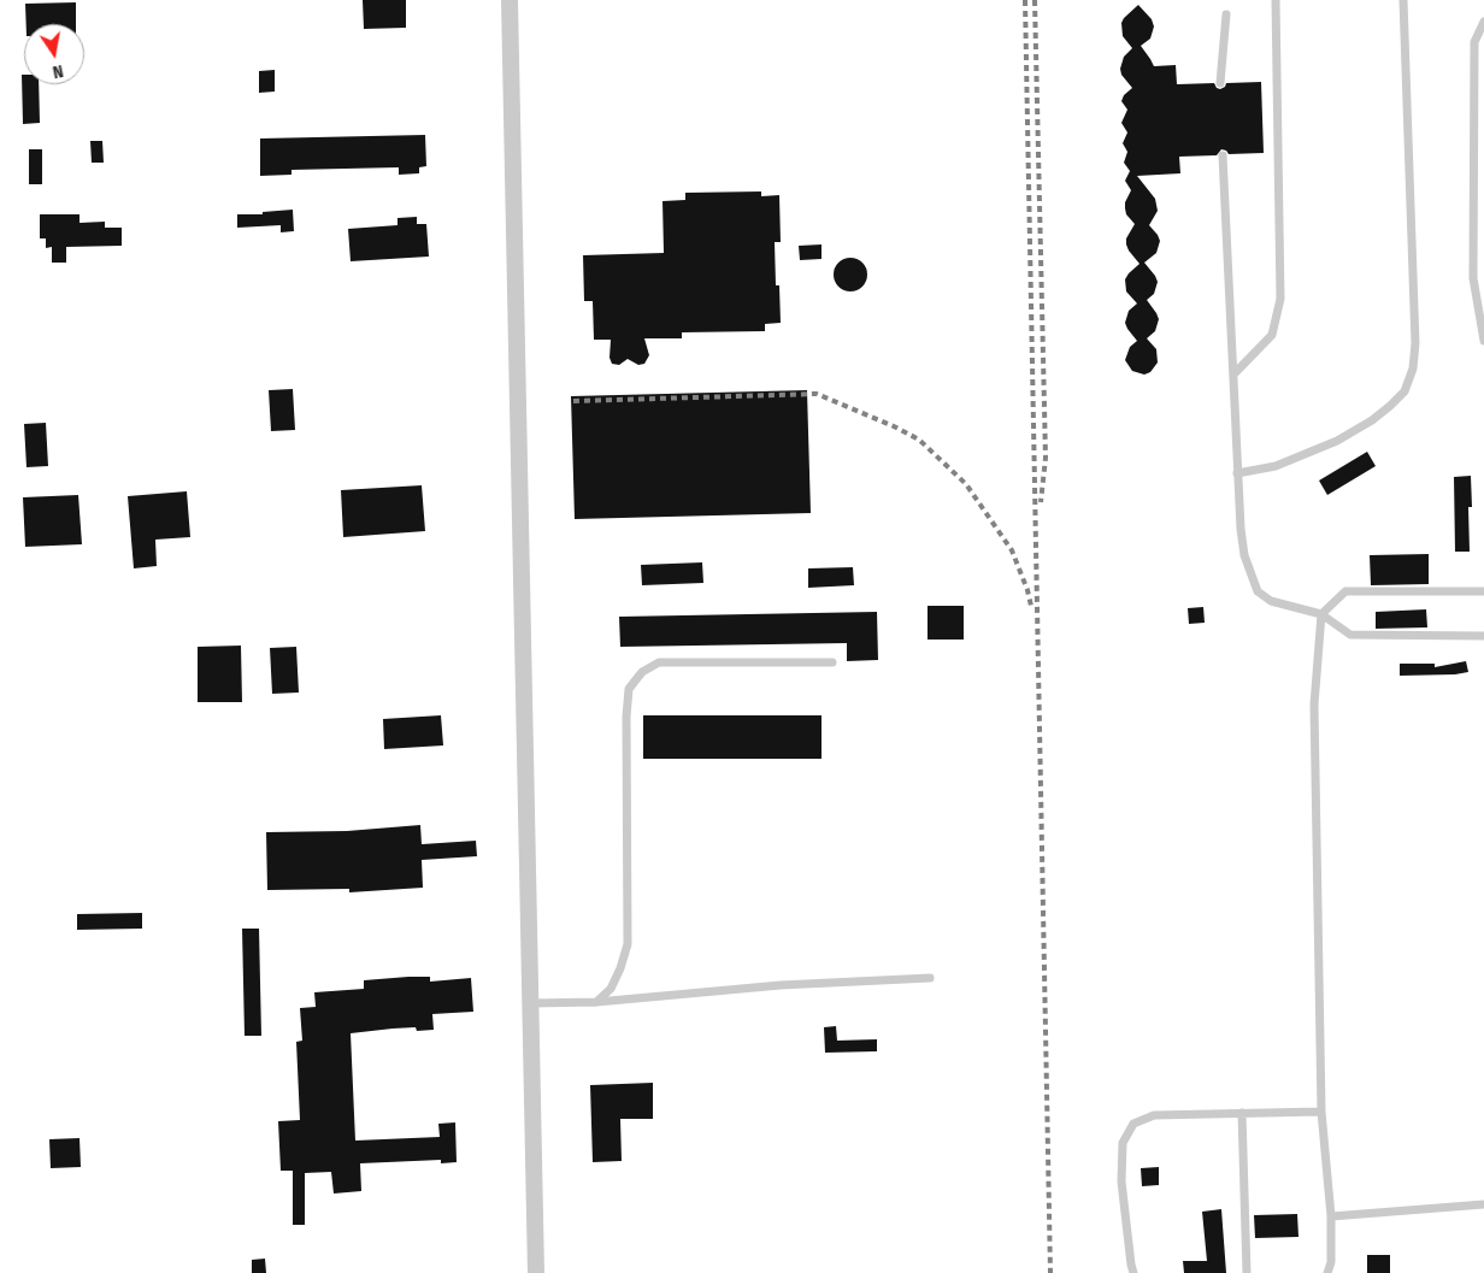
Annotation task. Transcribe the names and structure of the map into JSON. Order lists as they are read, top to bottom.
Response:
{
  "north": "bottom"
}
